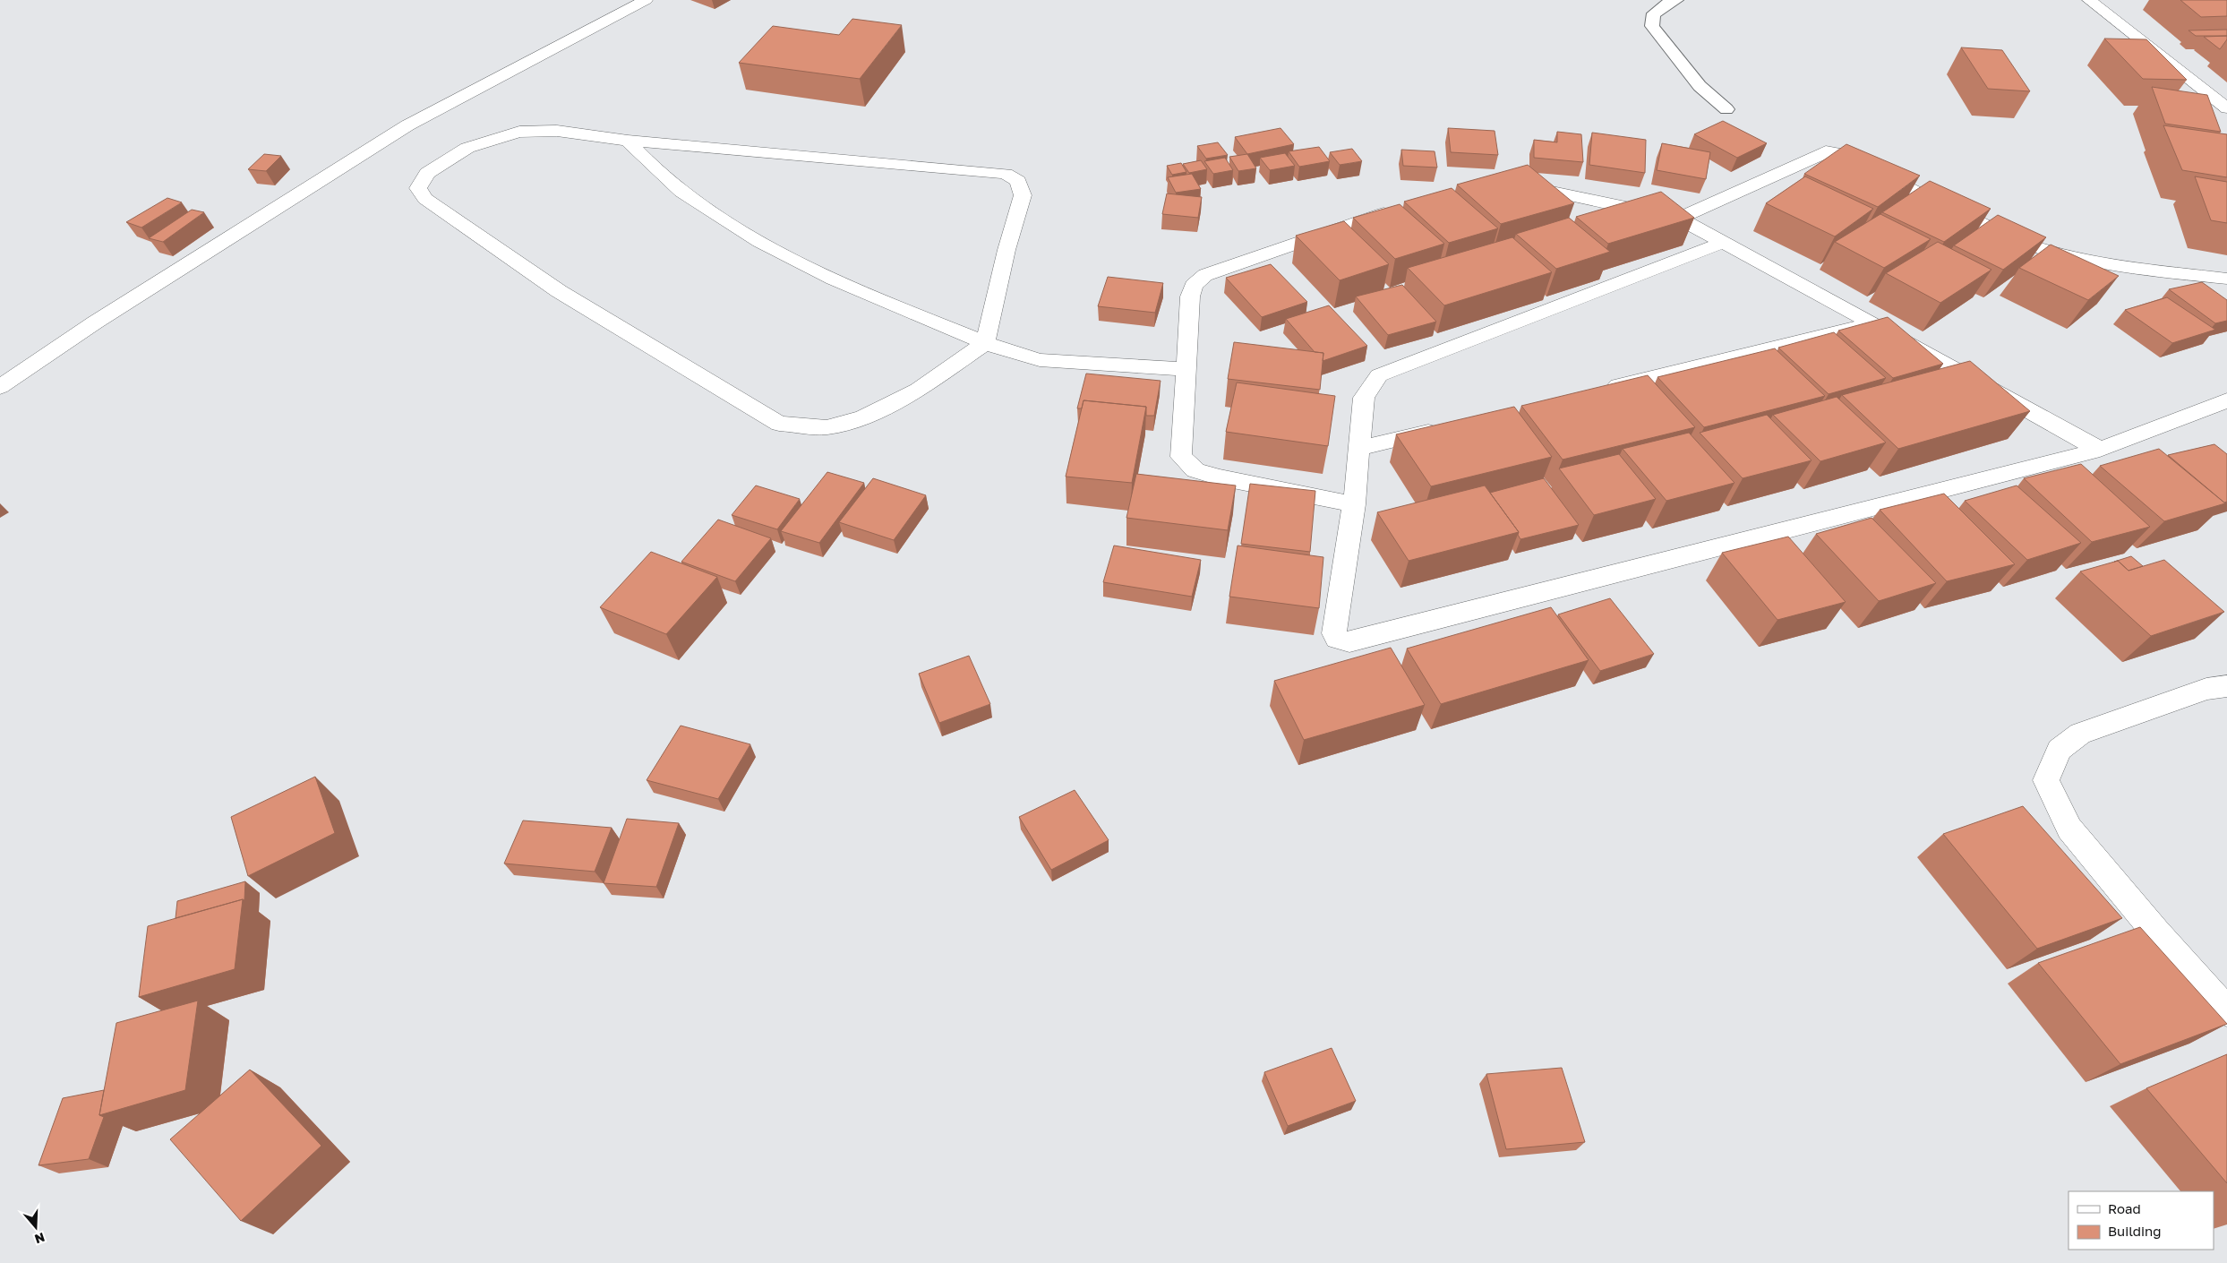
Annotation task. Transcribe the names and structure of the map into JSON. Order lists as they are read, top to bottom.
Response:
{
  "legend": ["Road", "Building"],
  "north": "bottom"
}
